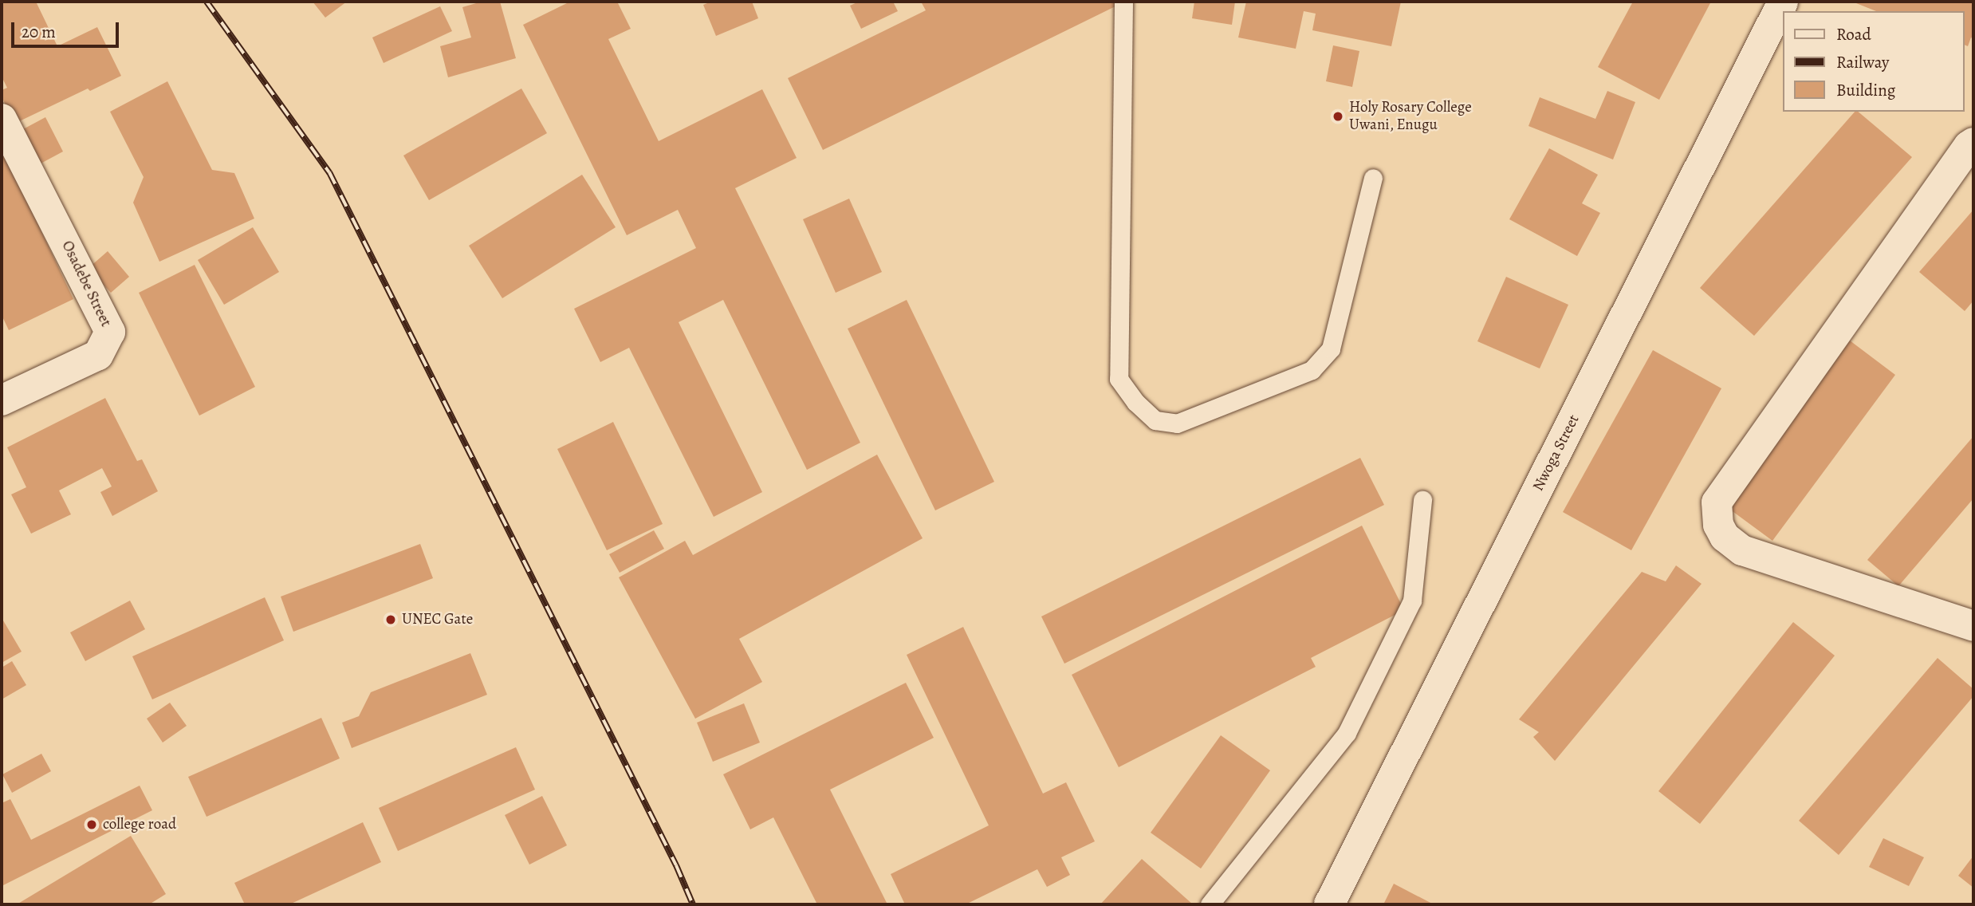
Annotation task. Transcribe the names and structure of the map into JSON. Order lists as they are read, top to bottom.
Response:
{
  "streets": {
    "street": ["Osadebe Street", "Nwoga Street"]
  },
  "places": ["Holy Rosary College Uwani, Enugu", "UNEC Gate", "college road"],
  "legend": ["Road", "Railway", "Building"],
  "scale_bar": "20 m"
}
